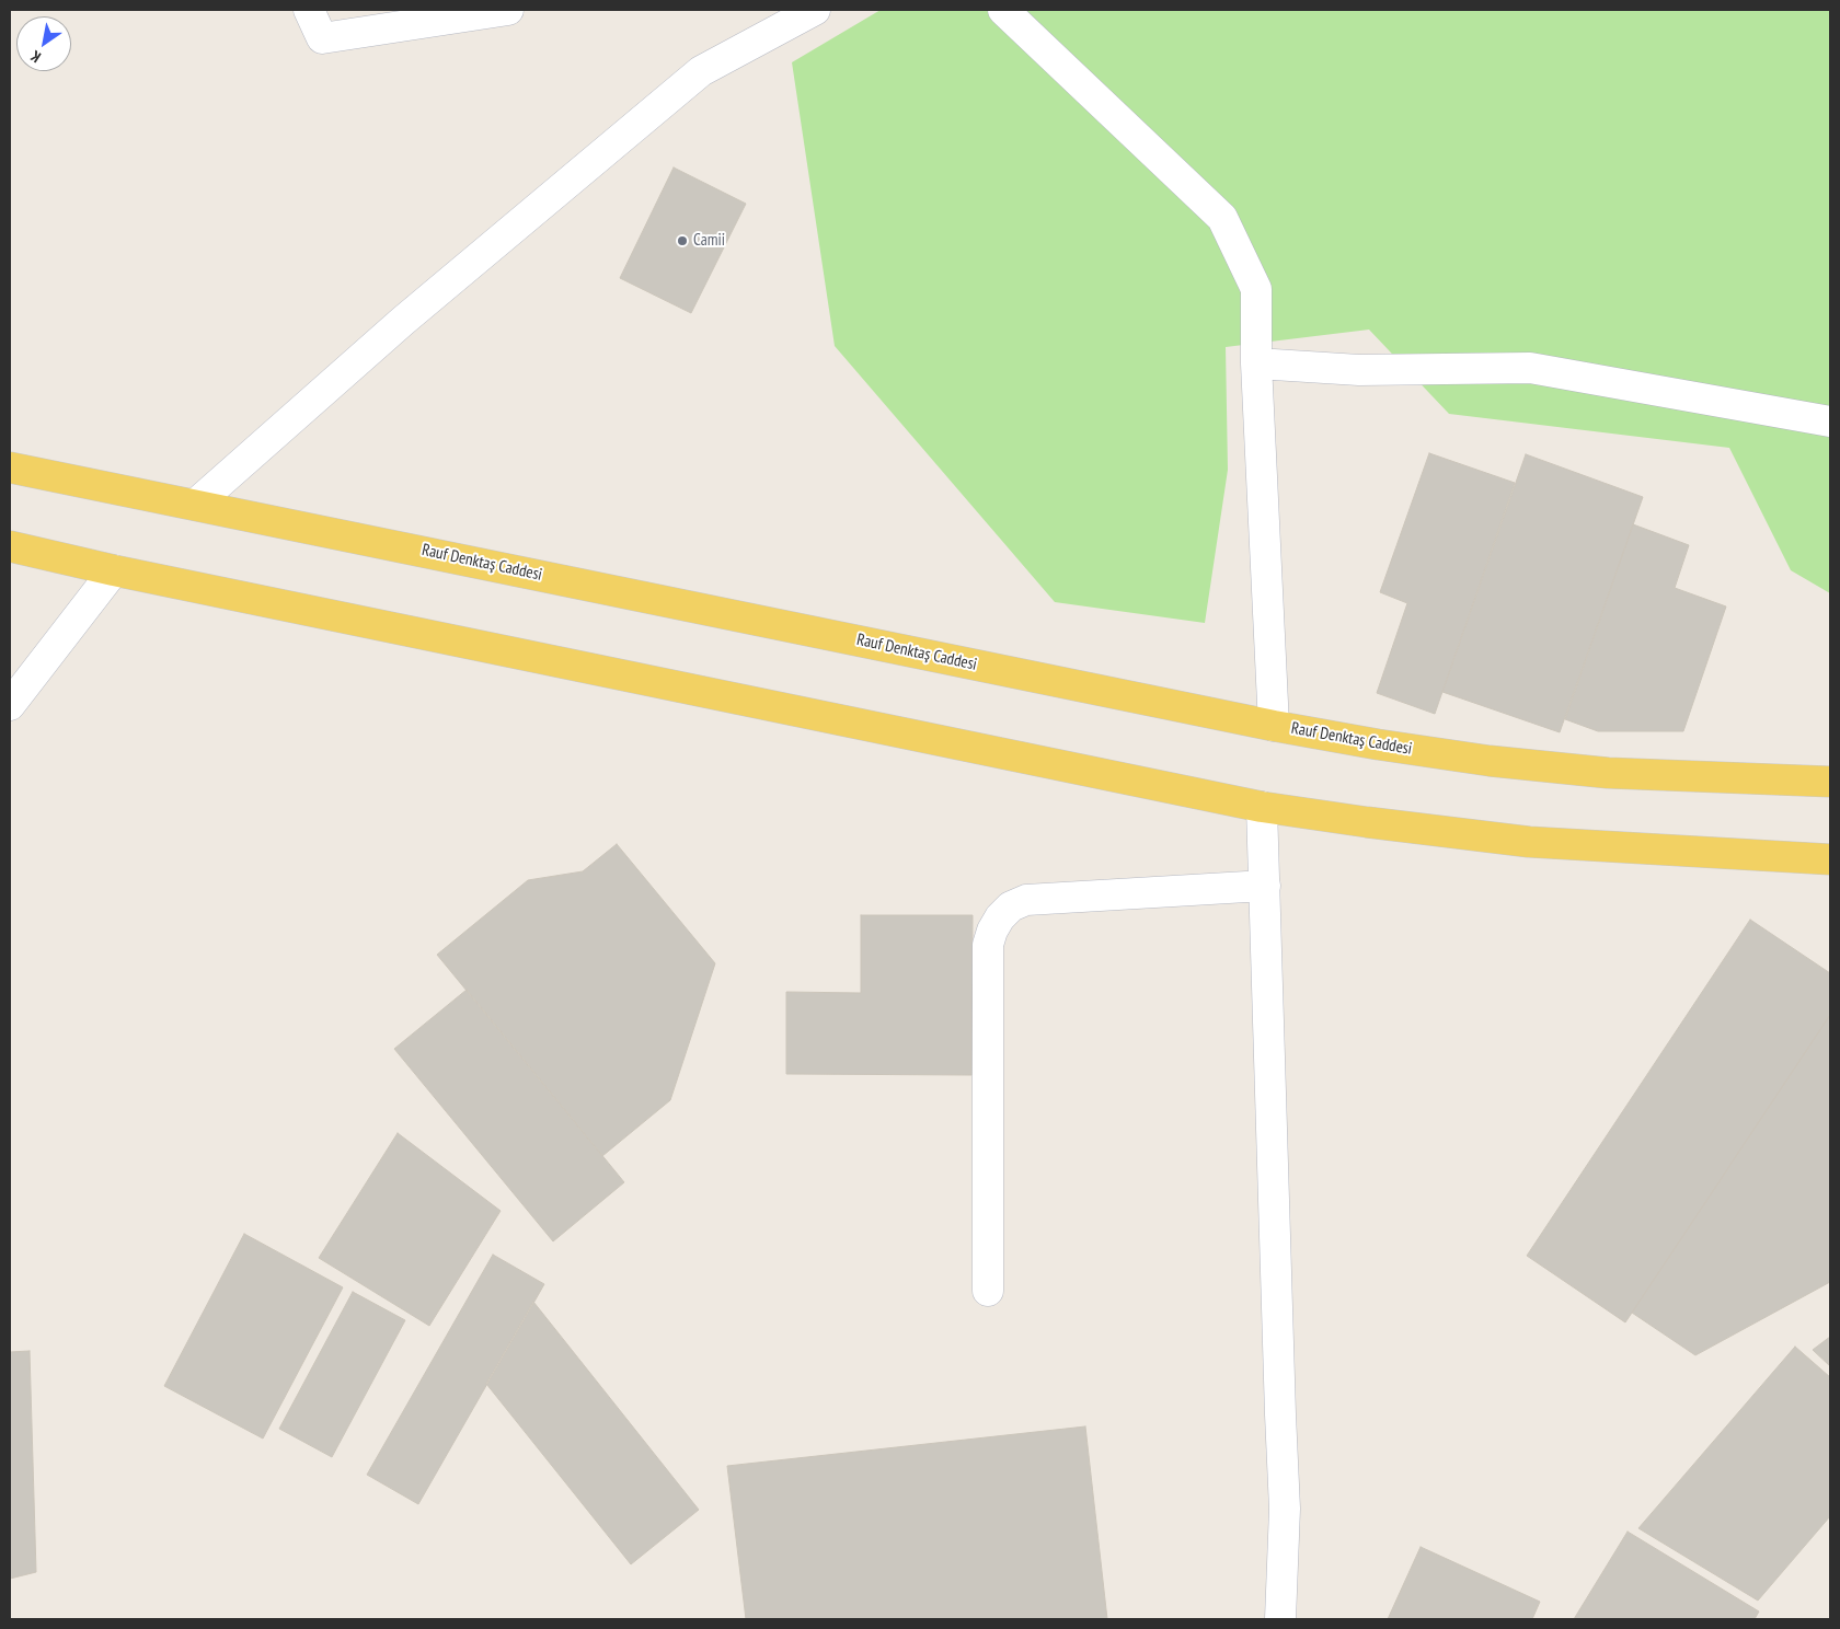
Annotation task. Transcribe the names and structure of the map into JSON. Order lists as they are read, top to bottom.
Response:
{
  "streets": {
    "main road": ["Rauf Denktaş Caddesi"]
  },
  "places": ["Camii"],
  "north": "bottom left"
}
